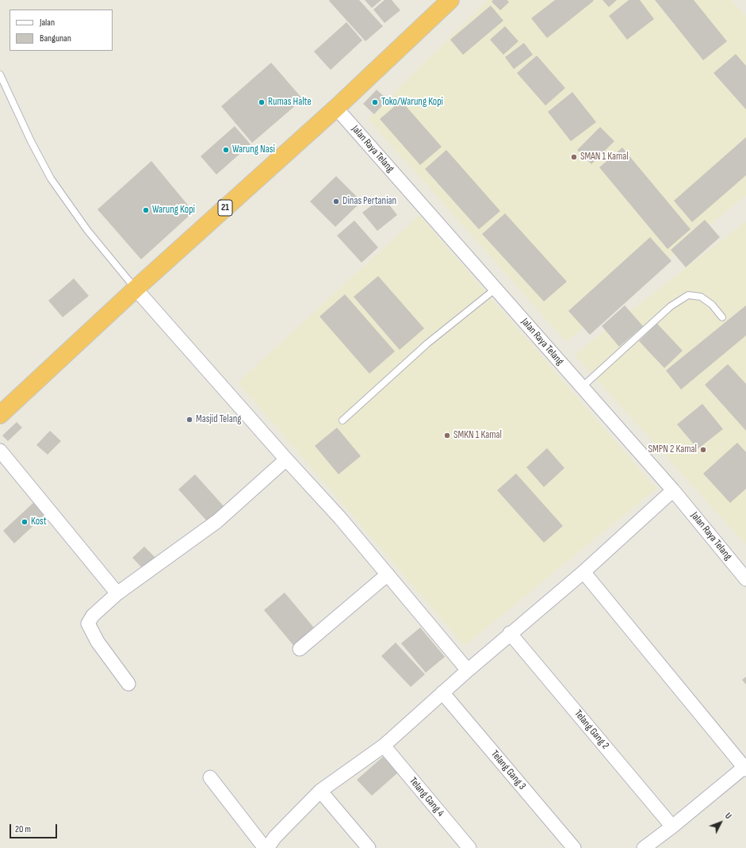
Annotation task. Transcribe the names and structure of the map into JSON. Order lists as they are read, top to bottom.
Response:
{
  "streets": {
    "highway": ["21"],
    "street": [
      "Jalan Raya Telang",
      "Telang Gang 2",
      "Telang Gang 3",
      "Telang Gang 4"
    ]
  },
  "crossings": [
    ["Jalan Raya Telang", "21"]
  ],
  "places": [
    "Rumas Halte",
    "Toko/Warung Kopi",
    "Warung Nasi",
    "SMAN 1 Kamal",
    "Dinas Pertanian",
    "Warung Kopi",
    "Masjid Telang",
    "SMKN 1 Kamal",
    "SMPN 2 Kamal",
    "Kost"
  ],
  "legend": ["Jalan", "Bangunan"],
  "scale_bar": "20 m",
  "north": "top right"
}
